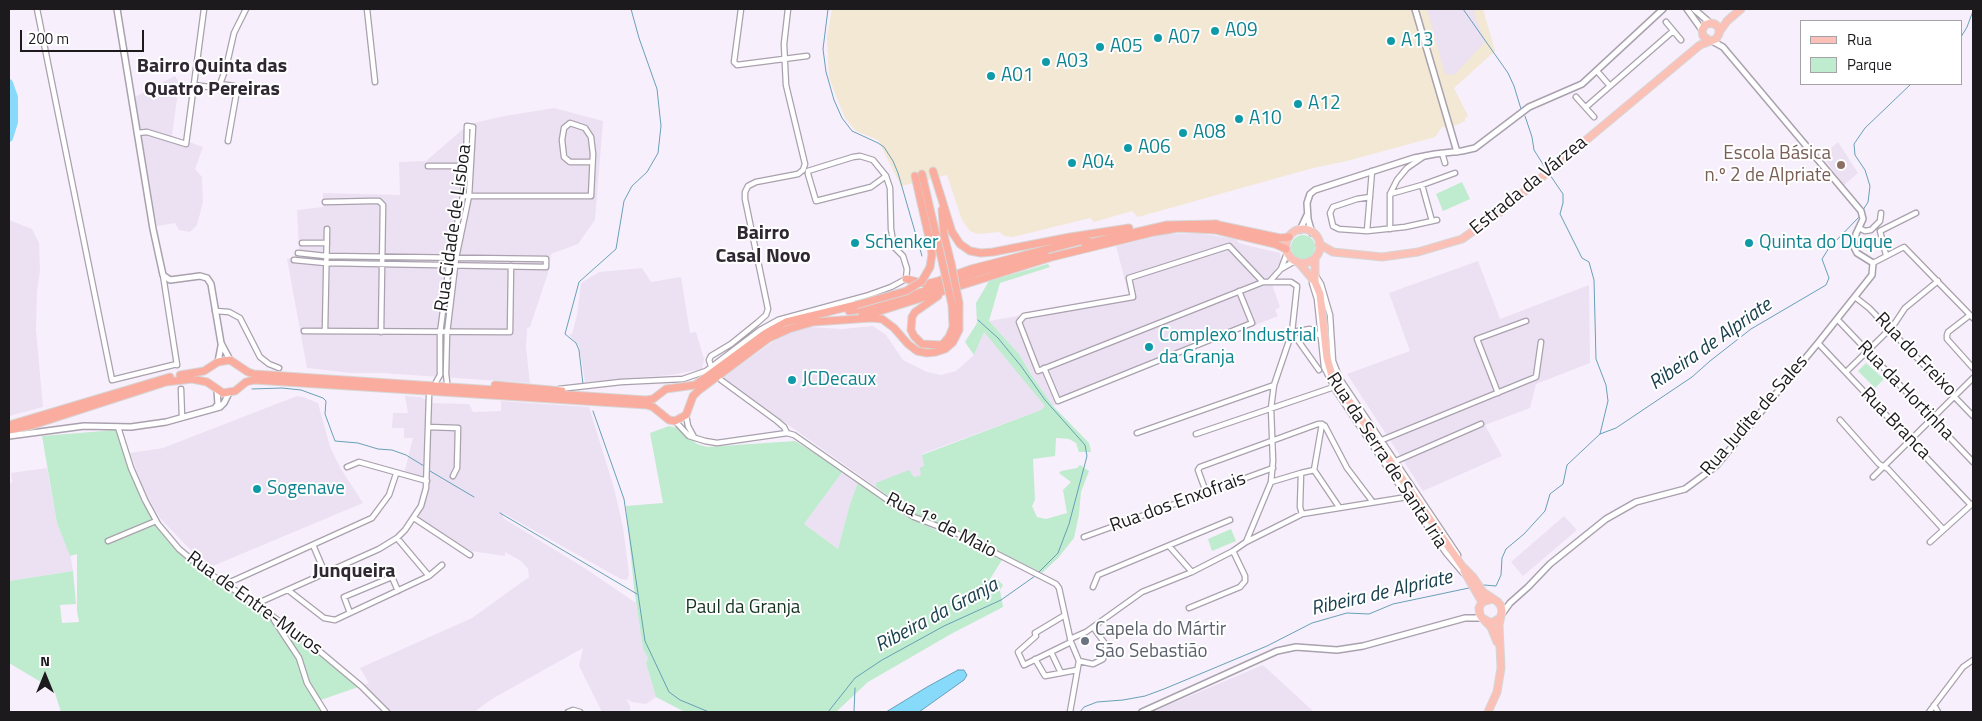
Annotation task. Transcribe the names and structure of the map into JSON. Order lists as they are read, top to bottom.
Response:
{
  "streets": {
    "main road": ["Estrada da Várzea"],
    "street": [
      "Rua Cidade de Lisboa",
      "Rua do Freixo",
      "Rua da Hortinha",
      "Rua Judite de Sales",
      "Rua Branca",
      "Rua da Serra de Santa Iria",
      "Rua dos Enxofrais",
      "Rua 1º de Maio",
      "Rua de Entre-Muros"
    ]
  },
  "crossings": [
    ["Rua do Freixo", "Rua Judite de Sales"],
    ["Rua da Hortinha", "Rua Judite de Sales"],
    ["Rua Judite de Sales", "Rua Branca"]
  ],
  "districts": ["Bairro Quinta das Quatro Pereiras", "Bairro Casal Novo", "Junqueira"],
  "water": ["Ribeira de Alpriate", "Ribeira da Granja"],
  "parks": ["Paul da Granja"],
  "places": [
    "A09",
    "A07",
    "A13",
    "A05",
    "A03",
    "A01",
    "A12",
    "A10",
    "A08",
    "A06",
    "A04",
    "Escola Básica n.º 2 de Alpriate",
    "Schenker",
    "Quinta do Duque",
    "Complexo Industrial da Granja",
    "JCDecaux",
    "Sogenave",
    "Capela do Mártir São Sebastião"
  ],
  "legend": ["Rua", "Parque"],
  "scale_bar": "200 m",
  "north": "top"
}
